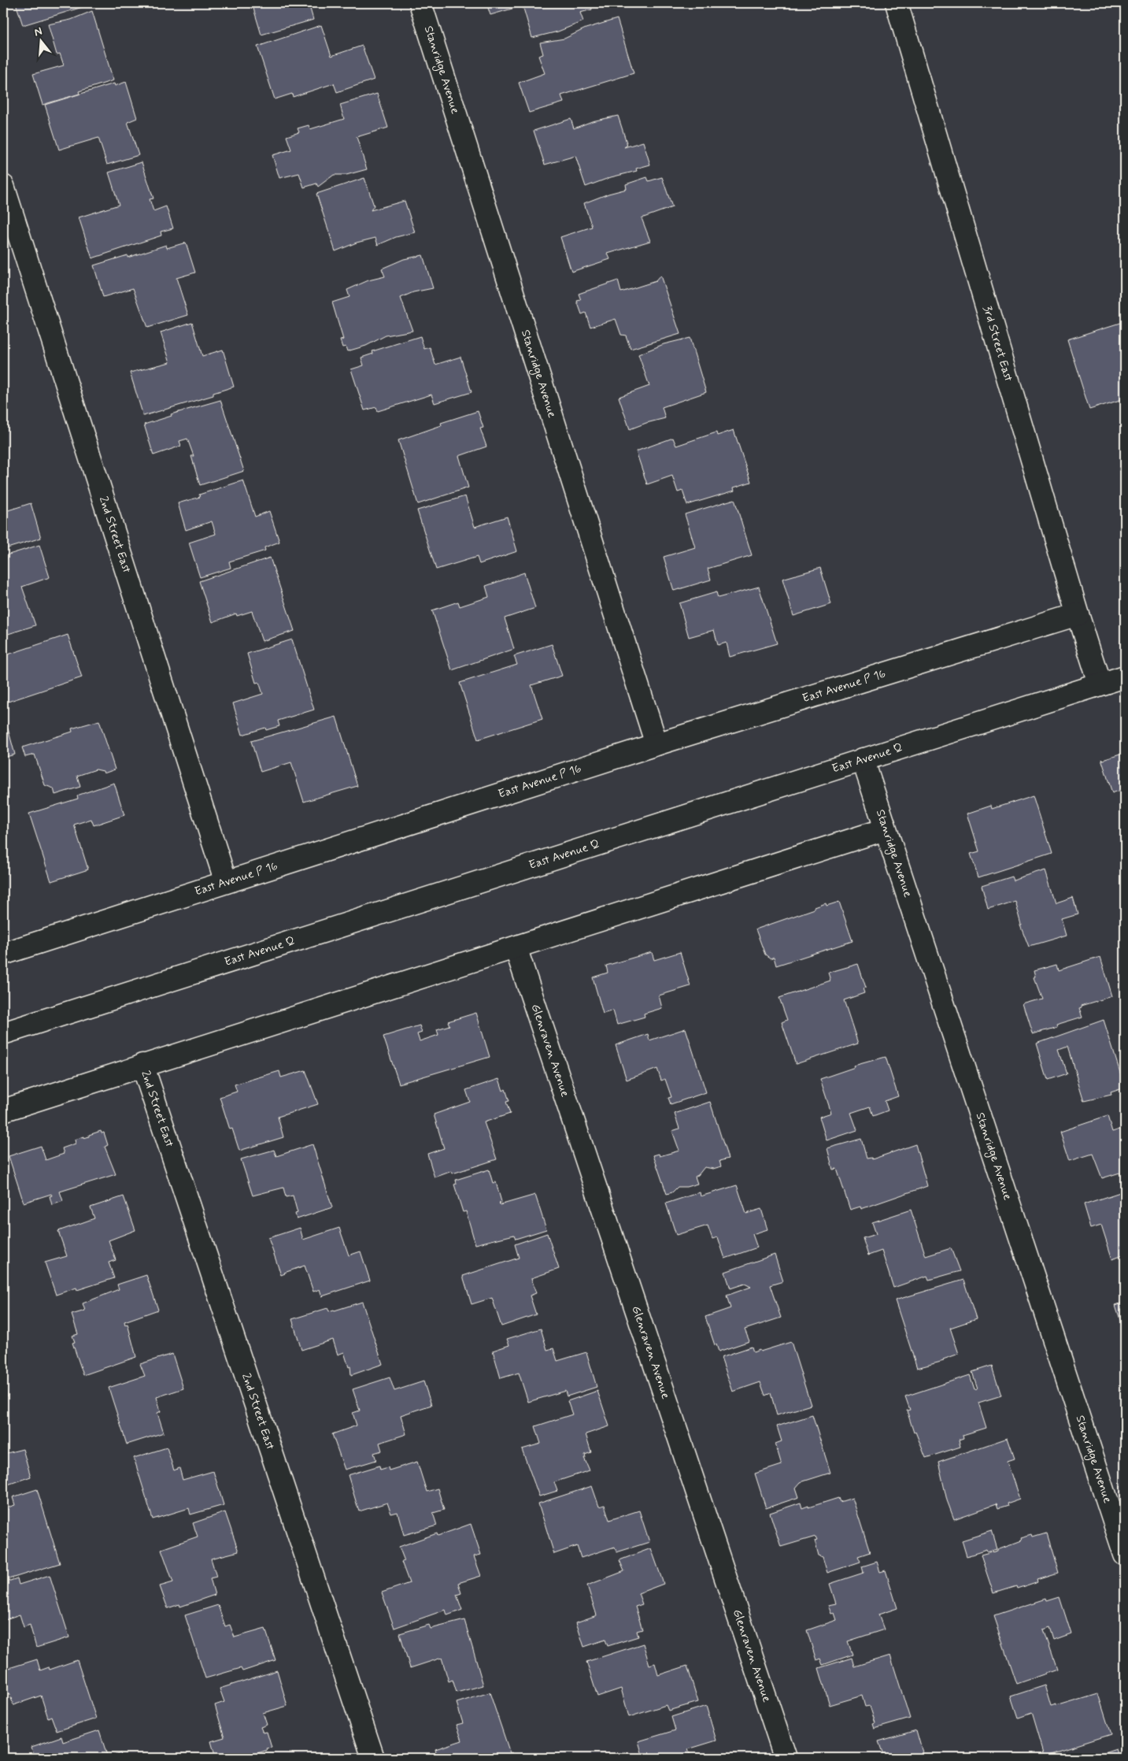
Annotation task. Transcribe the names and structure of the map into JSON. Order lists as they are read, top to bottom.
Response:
{
  "streets": {
    "street": [
      "Stanridge Avenue",
      "3rd Street East",
      "2nd Street East",
      "East Avenue P 16",
      "East Avenue Q",
      "Glenraven Avenue"
    ]
  },
  "crossings": [
    ["Stanridge Avenue", "East Avenue P 16"],
    ["Stanridge Avenue", "East Avenue Q"],
    ["3rd Street East", "East Avenue P 16"],
    ["3rd Street East", "East Avenue Q"],
    ["2nd Street East", "East Avenue P 16"]
  ],
  "north": "top"
}
